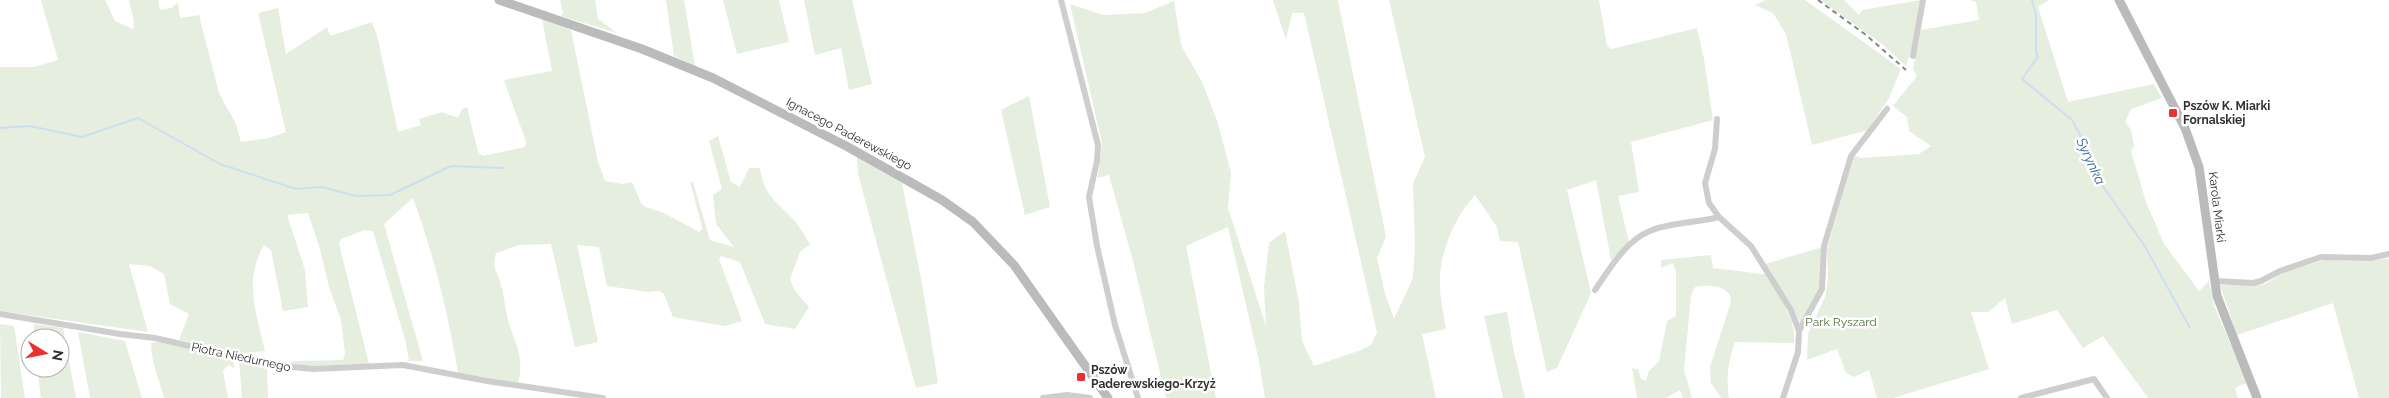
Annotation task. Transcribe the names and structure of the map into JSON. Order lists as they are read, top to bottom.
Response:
{
  "streets": {
    "street": ["Ignacego Paderewskiego", "Karola Miarki", "Piotra Niedurnego"]
  },
  "water": ["Syrynka"],
  "parks": ["Park Ryszard"],
  "places": {
    "transit": ["Pszów K. Miarki Fornalskiej", "Pszów Paderewskiego-Krzyż"]
  },
  "north": "right"
}
